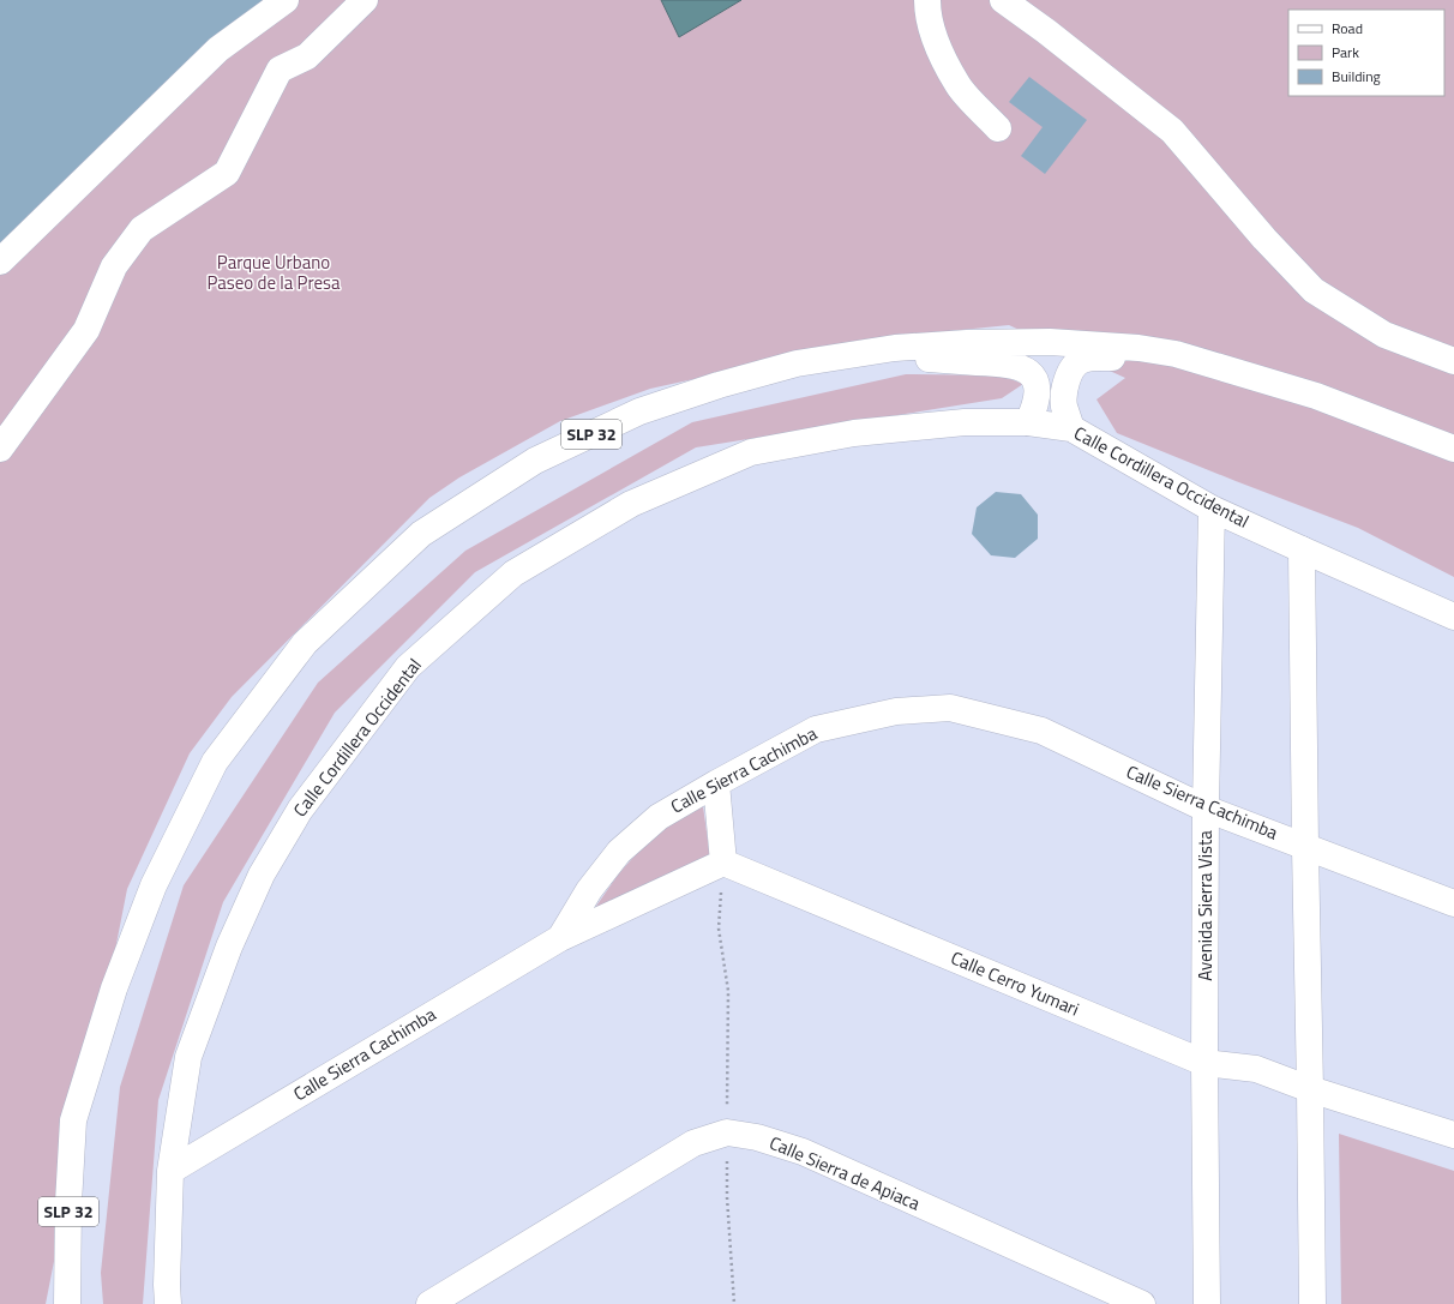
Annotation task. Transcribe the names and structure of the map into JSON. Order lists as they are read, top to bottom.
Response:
{
  "streets": {
    "street": [
      "SLP 32",
      "Calle Cordillera Occidental",
      "Calle Sierra Cachimba",
      "Avenida Sierra Vista",
      "Calle Cerro Yumari",
      "Calle Sierra de Apiaca"
    ]
  },
  "crossings": [
    ["Calle Cordillera Occidental", "Calle Sierra Cachimba"],
    ["Calle Cordillera Occidental", "Avenida Sierra Vista"],
    ["Calle Sierra Cachimba", "Avenida Sierra Vista"],
    ["Calle Sierra Cachimba", "Calle Cerro Yumari"],
    ["Avenida Sierra Vista", "Calle Cerro Yumari"]
  ],
  "parks": ["Parque Urbano Paseo de la Presa"],
  "legend": ["Road", "Park", "Building"]
}
